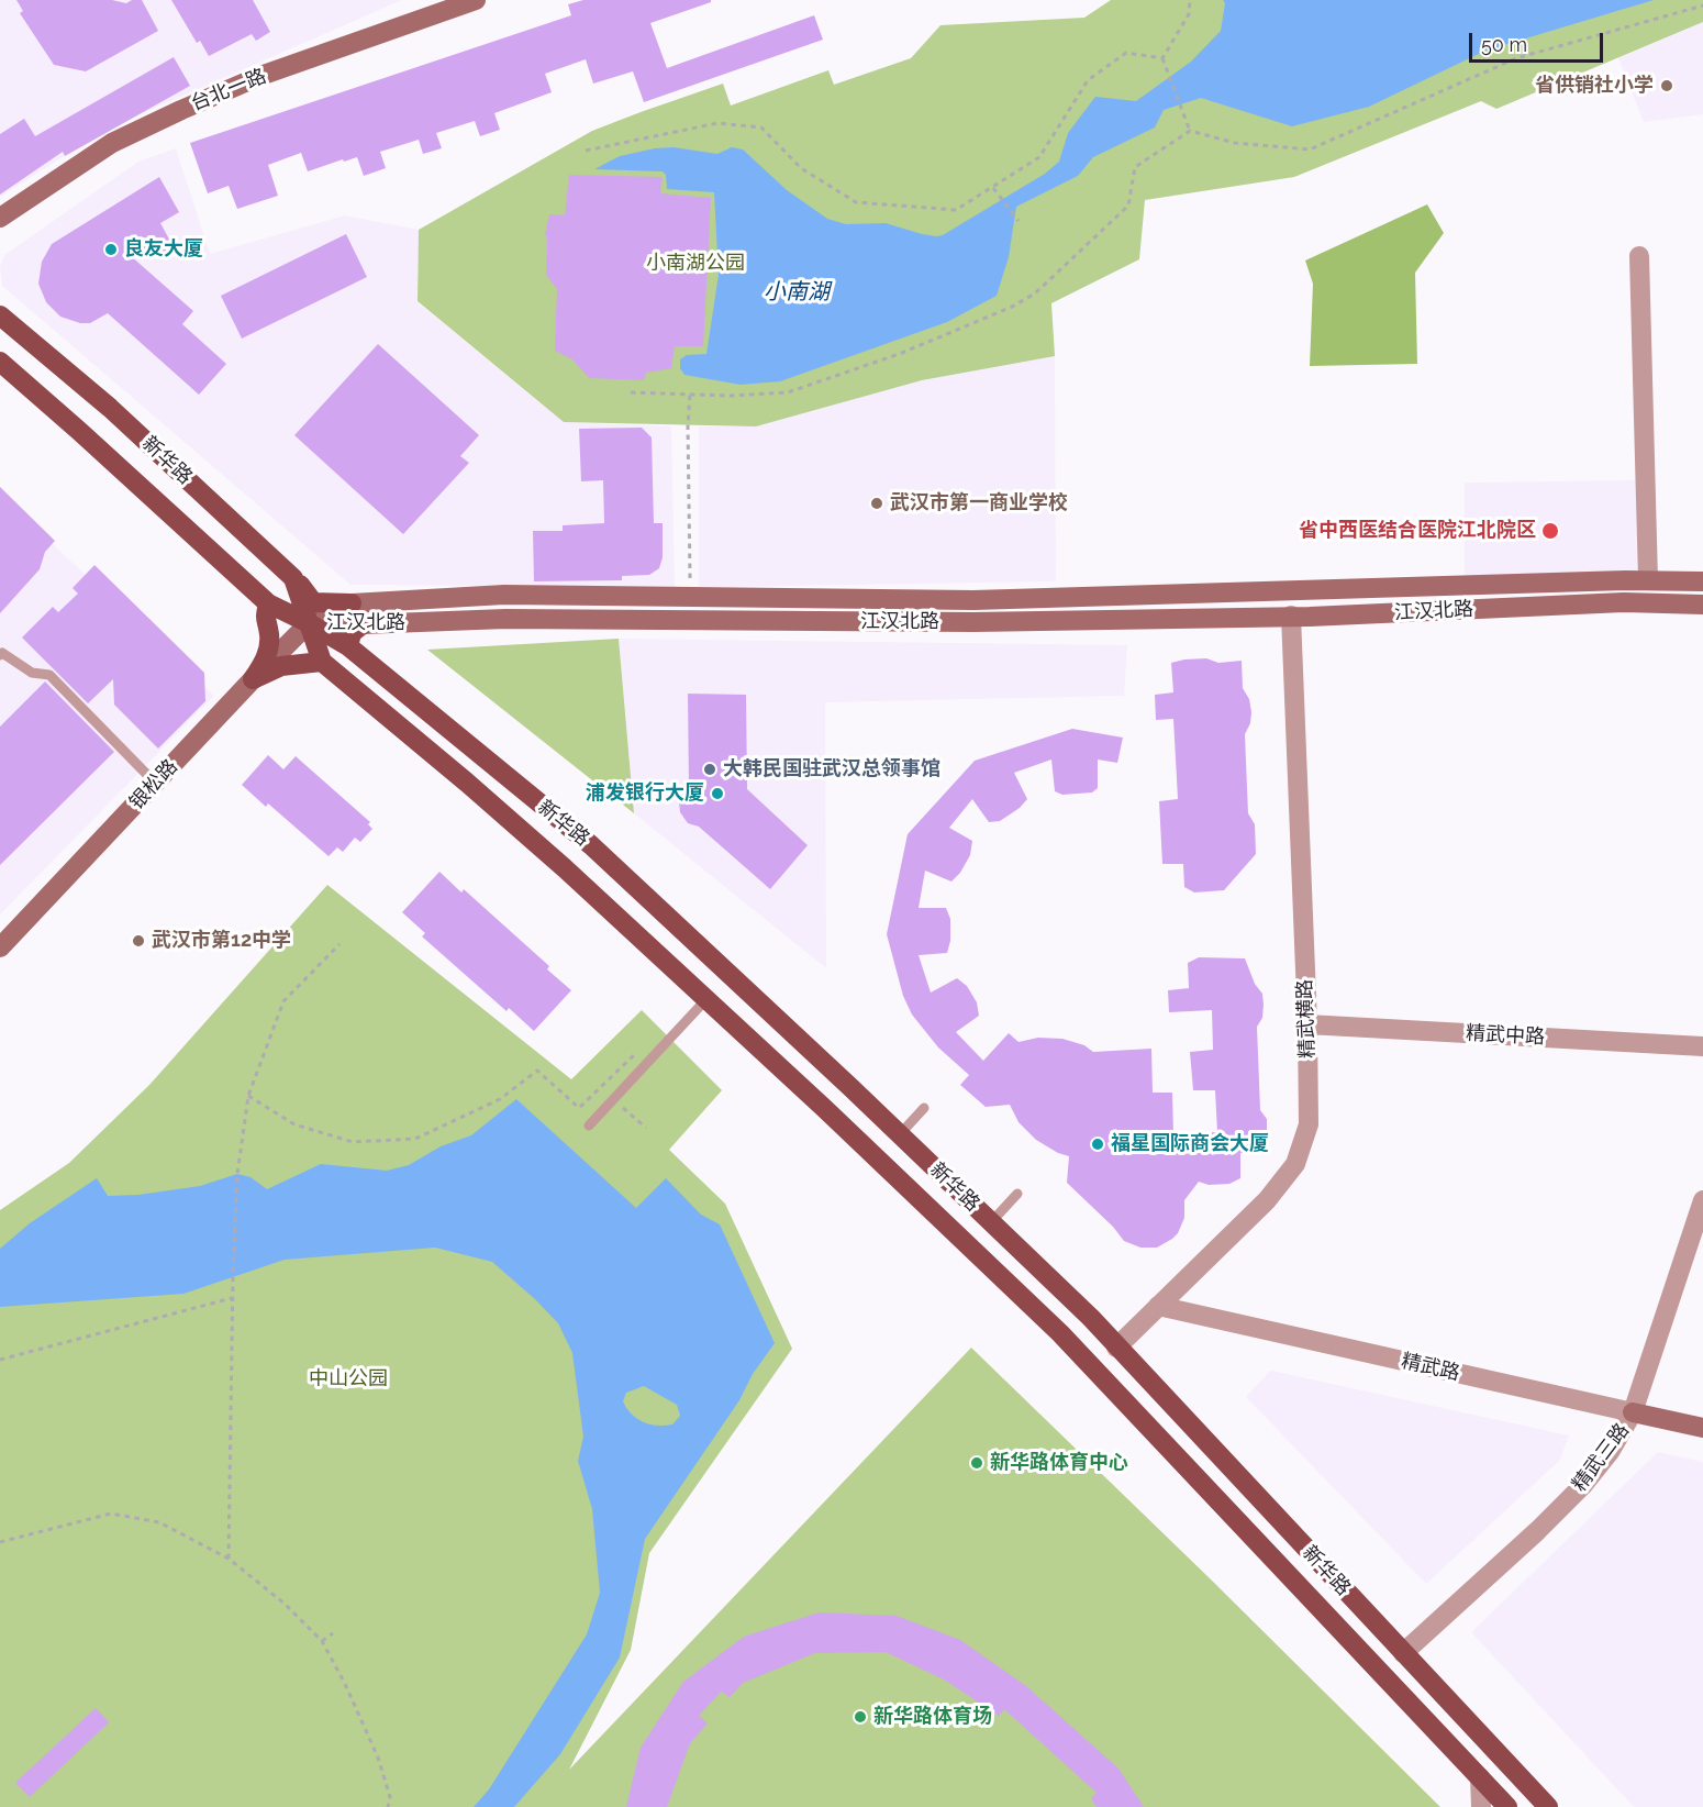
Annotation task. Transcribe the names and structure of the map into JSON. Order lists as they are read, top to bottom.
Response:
{
  "streets": {
    "main road": [
      "台北一路",
      "新华路",
      "江汉北路",
      "银松路",
      "精武路"
    ],
    "street": ["精武横路", "精武中路", "精武三路"]
  },
  "crossings": [
    ["新华路", "江汉北路"],
    ["新华路", "银松路"],
    ["新华路", "精武横路"],
    ["新华路", "精武三路"],
    ["江汉北路", "银松路"],
    ["江汉北路", "精武横路"],
    ["精武横路", "精武中路"],
    ["精武横路", "精武路"],
    ["精武路", "精武三路"]
  ],
  "water": ["小南湖"],
  "parks": ["小南湖公园", "中山公园"],
  "places": [
    "省供销社小学",
    "良友大厦",
    "武汉市第一商业学校",
    "省中西医结合医院江北院区",
    "大韩民国驻武汉总领事馆",
    "浦发银行大厦",
    "武汉市第12中学",
    "福星国际商会大厦",
    "新华路体育中心",
    "新华路体育场"
  ],
  "scale_bar": "50 m"
}
